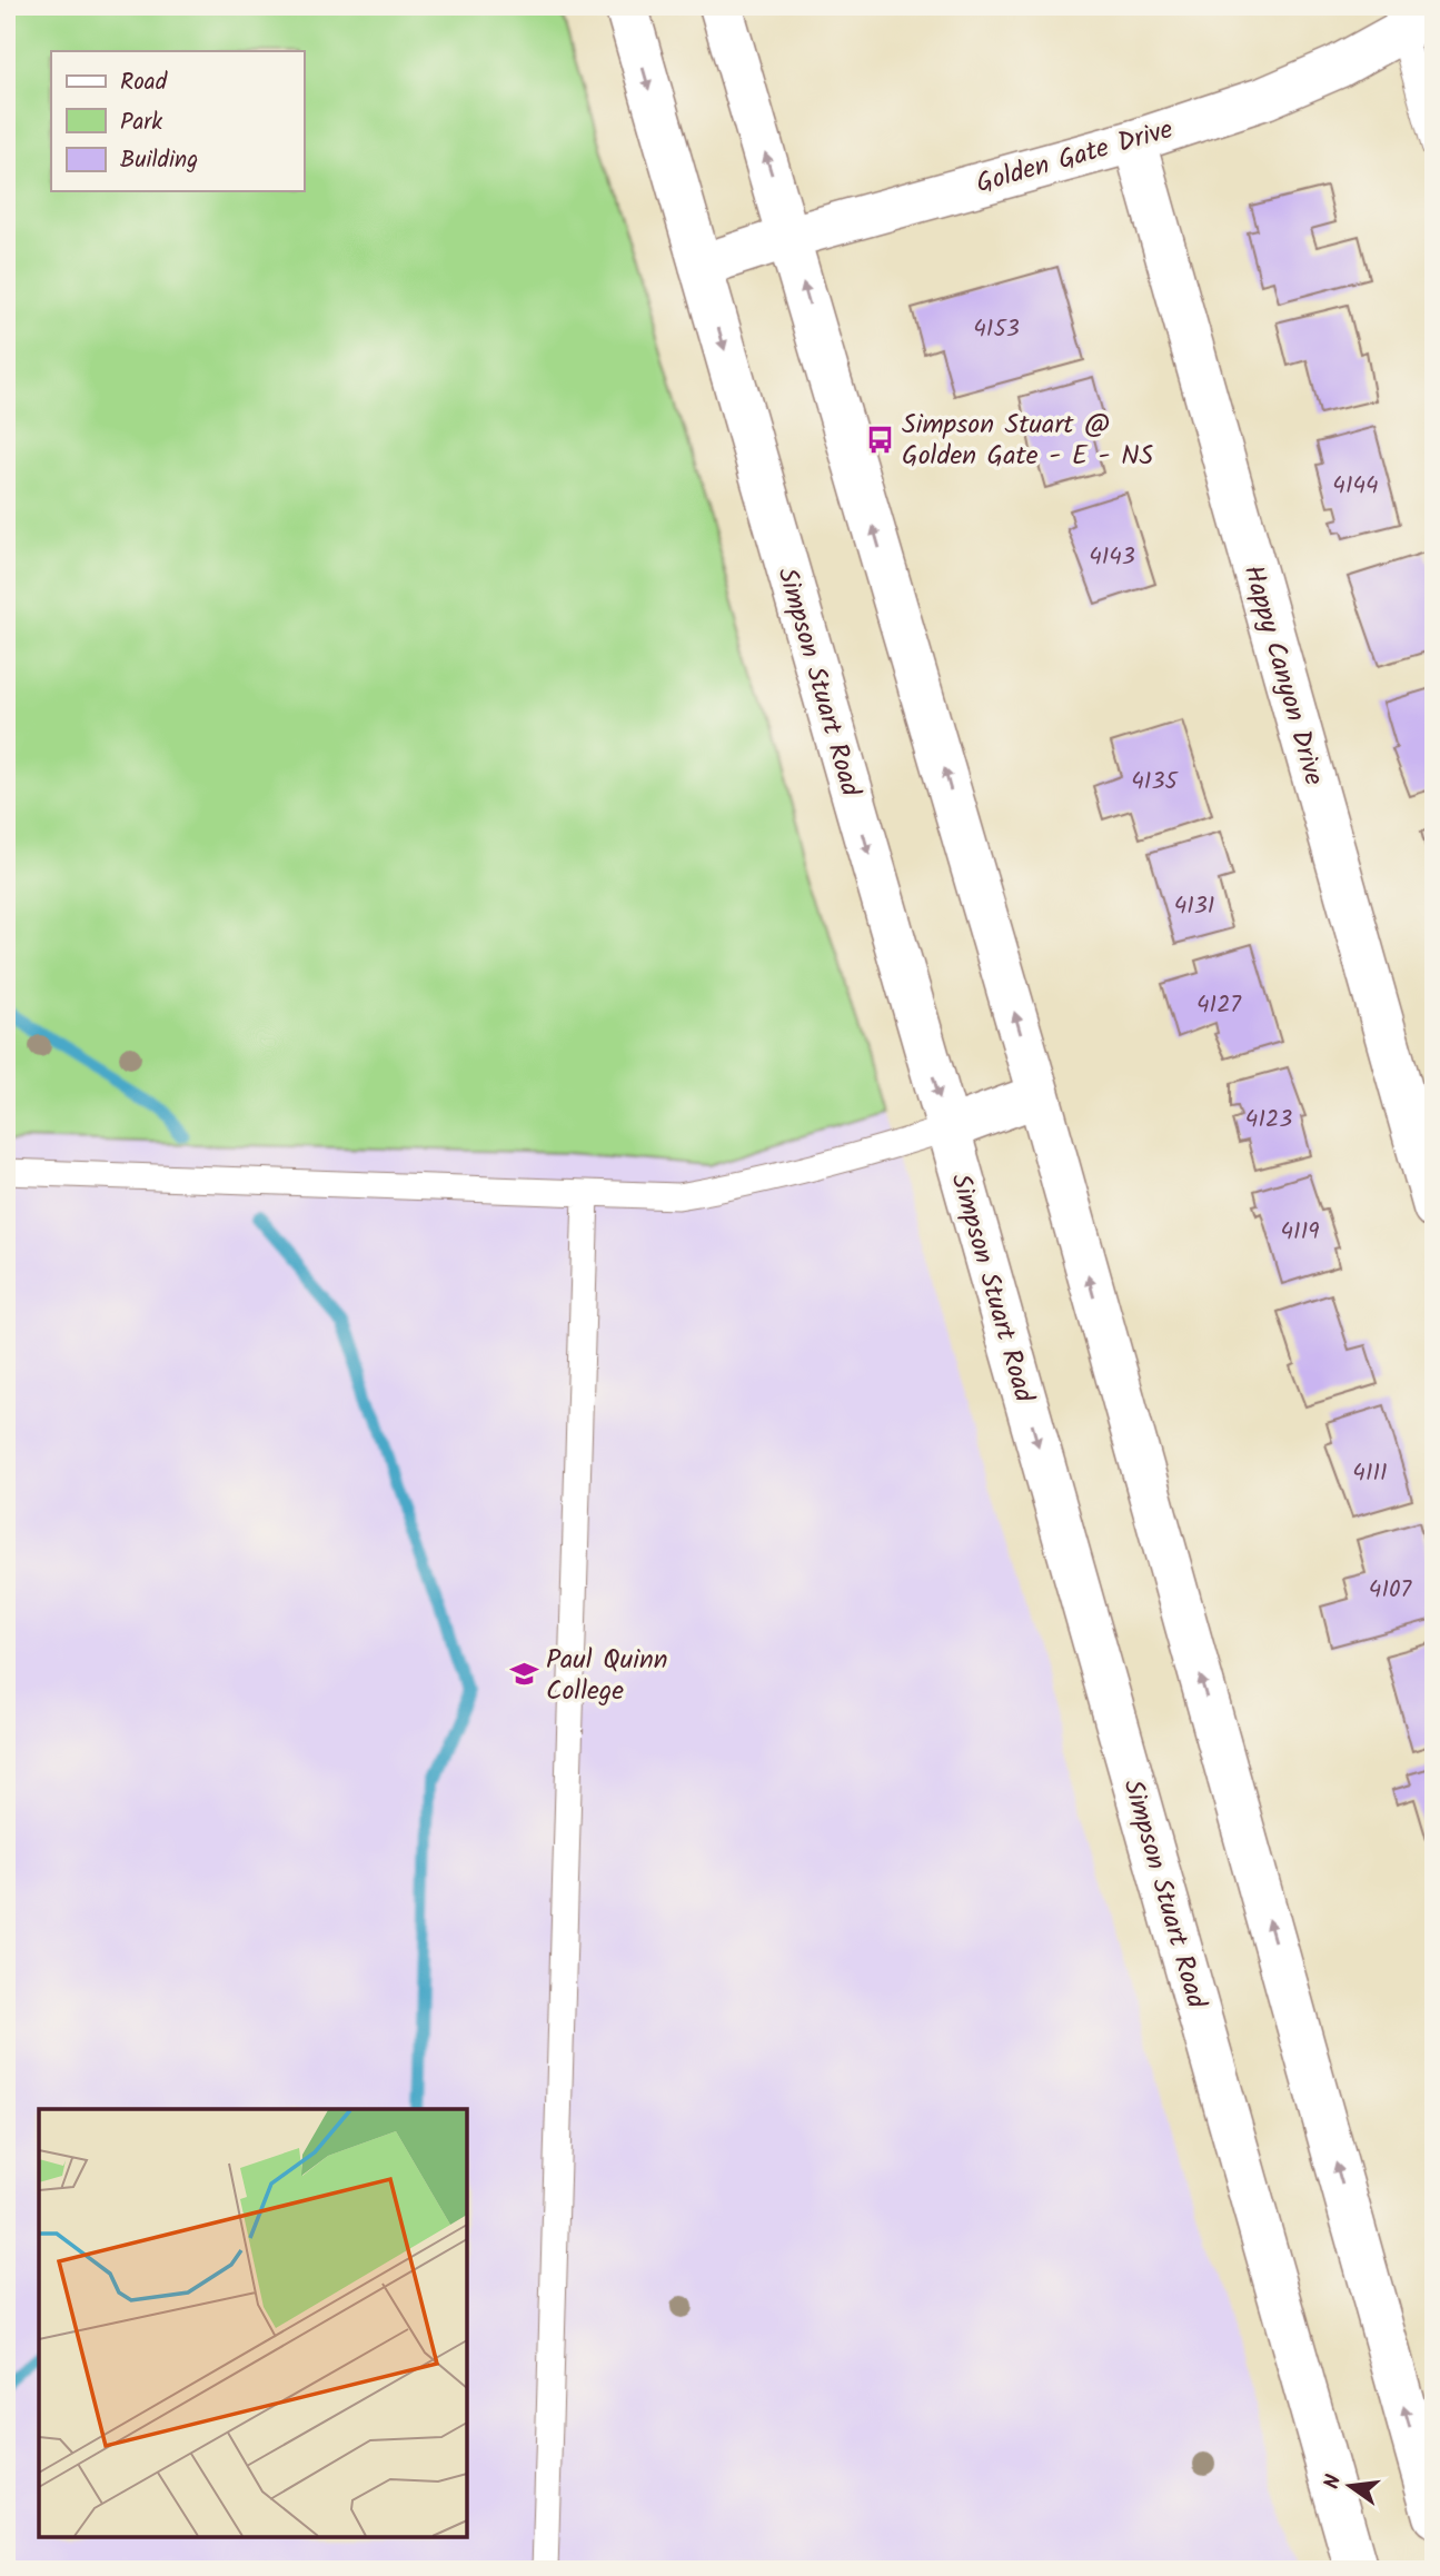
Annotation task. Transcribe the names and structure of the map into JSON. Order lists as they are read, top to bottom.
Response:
{
  "streets": {
    "main road": ["Golden Gate Drive", "Happy Canyon Drive", "Simpson Stuart Road"]
  },
  "crossings": [
    ["Golden Gate Drive", "Happy Canyon Drive"],
    ["Golden Gate Drive", "Simpson Stuart Road"]
  ],
  "places": {
    "bus stop": ["Simpson Stuart @ Golden Gate - E - NS"],
    "school or university": ["Paul Quinn College"]
  },
  "house_numbers": [
    "4153",
    "4144",
    "4143",
    "4135",
    "4131",
    "4127",
    "4123",
    "4119",
    "4111",
    "4107"
  ],
  "legend": ["Road", "Park", "Building"],
  "north": "left"
}
